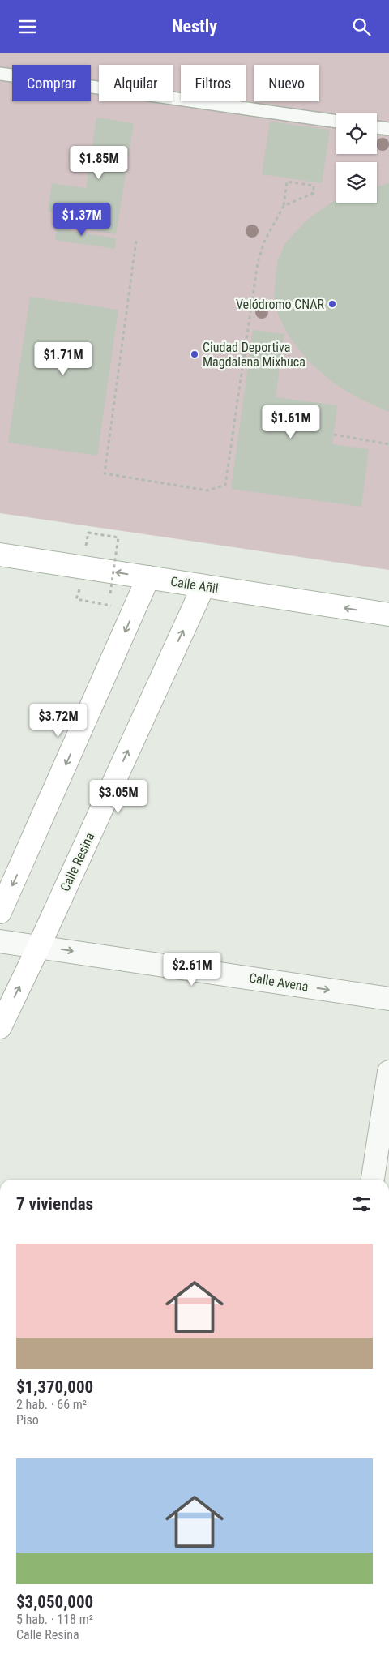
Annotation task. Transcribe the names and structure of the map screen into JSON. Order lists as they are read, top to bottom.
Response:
{
  "streets": {
    "street": ["Calle Añil", "Calle Resina", "Calle Avena"]
  },
  "crossings": [
    ["Calle Añil", "Calle Resina"],
    ["Calle Resina", "Calle Avena"]
  ],
  "one_way": ["Calle Añil", "Calle Avena"],
  "places": ["Velódromo CNAR", "Ciudad Deportiva Magdalena Mixhuca"],
  "page": {
    "header": "Nestly",
    "chip": [
      "Comprar",
      "Alquilar",
      "Filtros",
      "Nuevo"
    ],
    "price": [
      "$1.85M",
      "$1.37M",
      "$1.71M",
      "$1.61M",
      "$3.72M",
      "$3.05M",
      "$2.61M"
    ],
    "heading": "7 viviendas",
    "list": [
      {
        "name": "$1,370,000",
        "note": "2 hab. · 66 m² · Piso"
      },
      {
        "name": "$3,050,000",
        "note": "5 hab. · 118 m² · Calle Resina"
      }
    ]
  }
}
